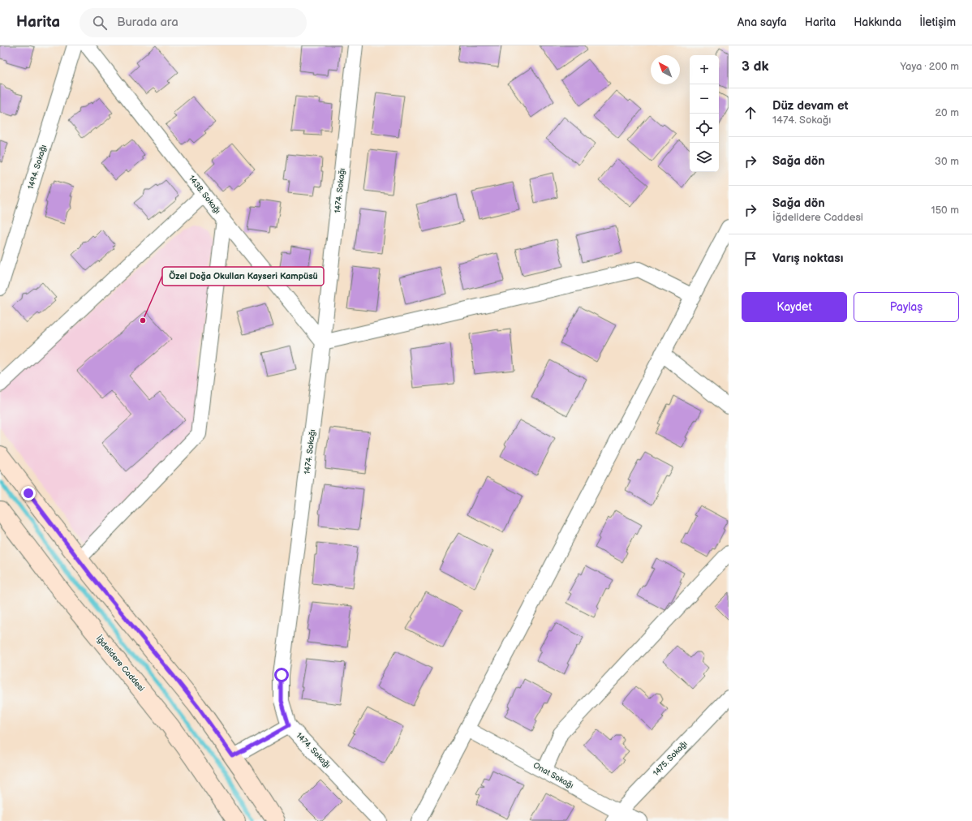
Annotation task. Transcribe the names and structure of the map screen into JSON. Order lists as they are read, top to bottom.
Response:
{
  "streets": {
    "street": [
      "1494. Sokağı",
      "1474. Sokağı",
      "1438. Sokağı",
      "İğdelidere Caddesi",
      "1475. Sokağı",
      "Onat Sokağı"
    ]
  },
  "crossings": [
    ["1474. Sokağı", "1438. Sokağı"],
    ["1475. Sokağı", "Onat Sokağı"]
  ],
  "places": ["Özel Doğa Okulları Kayseri Kampüsü"],
  "north": "top left",
  "page": {
    "header": "Harita",
    "search": "Burada ara",
    "nav": [
      "Ana sayfa",
      "Harita",
      "Hakkında",
      "İletişim"
    ],
    "heading": ["3 dk", "Yaya · 200 m"],
    "map_buttons": ["+", "−"],
    "list": [
      ["Düz devam et", "1474. Sokağı", "20 m"],
      ["Sağa dön", "30 m"],
      ["Sağa dön", "İğdelidere Caddesi", "150 m"],
      "Varış noktası"
    ],
    "buttons": ["Kaydet", "Paylaş"]
  }
}
